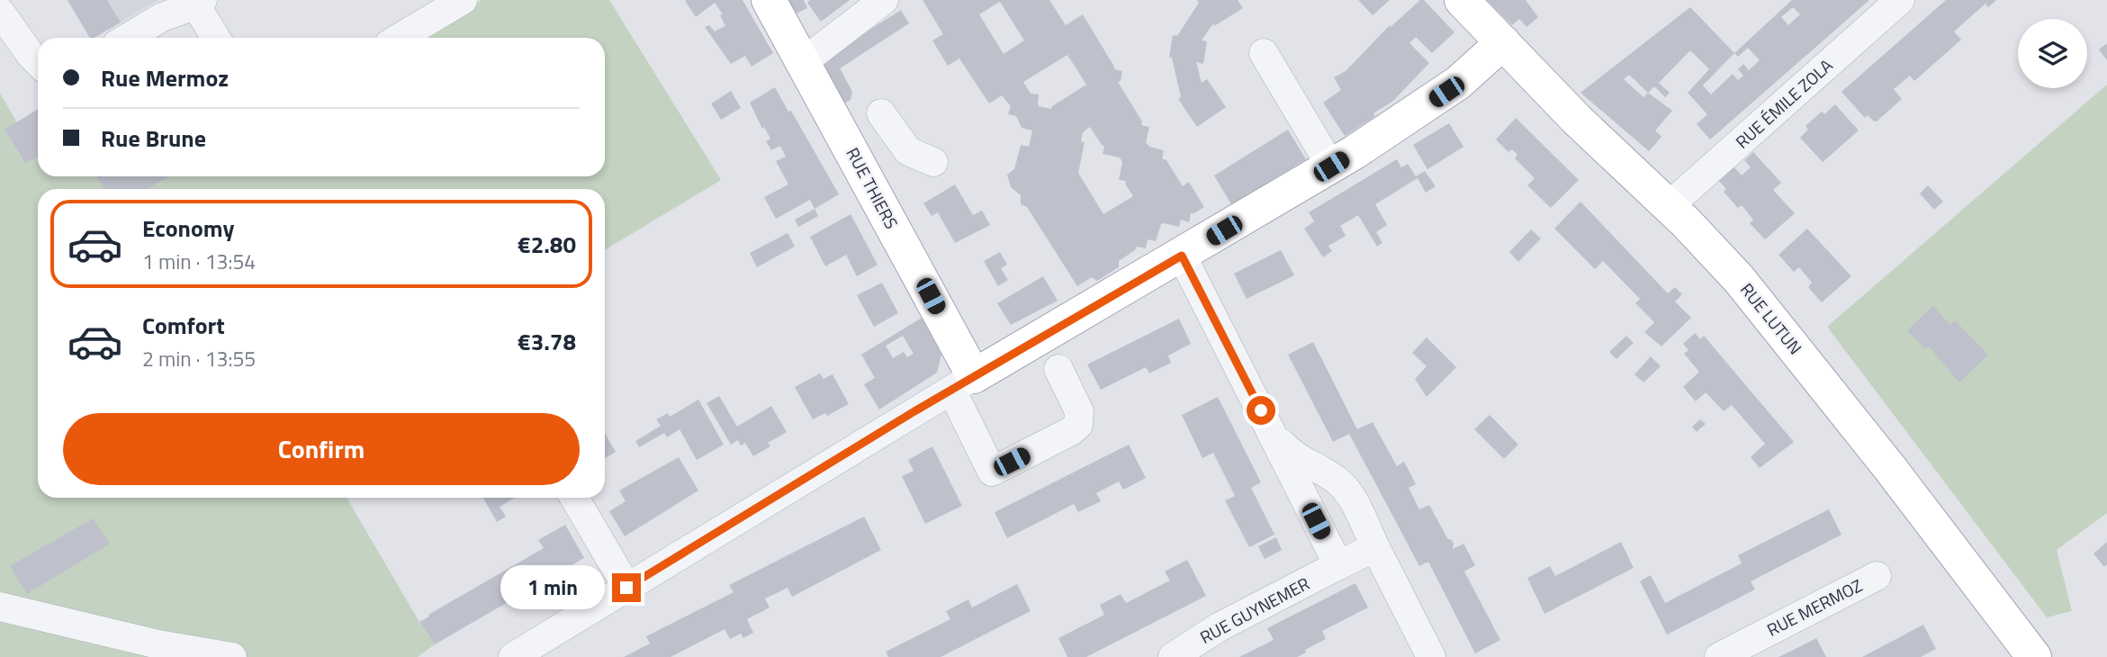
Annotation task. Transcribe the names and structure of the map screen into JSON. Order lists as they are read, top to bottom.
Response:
{
  "streets": {
    "main road": ["RUE THIERS", "RUE LUTUN"],
    "street": ["RUE ÉMILE ZOLA", "RUE MERMOZ", "RUE GUYNEMER"]
  },
  "crossings": [
    ["RUE ÉMILE ZOLA", "RUE LUTUN"]
  ],
  "page": {
    "banner": ["Rue Mermoz", "Rue Brune"],
    "list": [
      {
        "name": "Economy",
        "note": "1 min · 13:54",
        "value": "€2.80"
      },
      {
        "name": "Comfort",
        "note": "2 min · 13:55",
        "value": "€3.78"
      }
    ],
    "buttons": "Confirm",
    "bubble": "1 min"
  }
}
